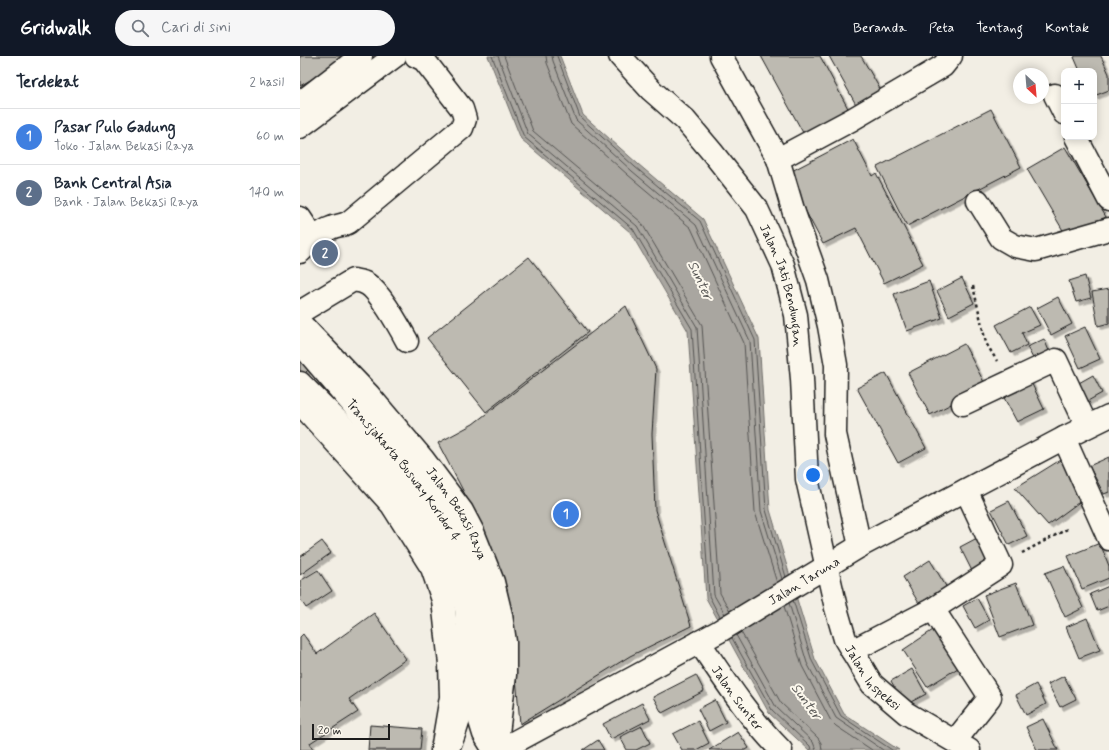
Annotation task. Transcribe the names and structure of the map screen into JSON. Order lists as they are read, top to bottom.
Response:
{
  "streets": {
    "street": [
      "Jalan Jati Bendungan",
      "Transjakarta Busway Koridor 4",
      "Jalan Bekasi Raya",
      "Jalan Taruna",
      "Jalan Inspeksi",
      "Jalan Sunter"
    ]
  },
  "crossings": [
    ["Jalan Jati Bendungan", "Jalan Taruna"],
    ["Jalan Jati Bendungan", "Jalan Inspeksi"],
    ["Transjakarta Busway Koridor 4", "Jalan Bekasi Raya"],
    ["Jalan Taruna", "Jalan Inspeksi"],
    ["Jalan Taruna", "Jalan Sunter"]
  ],
  "water": ["Sunter"],
  "scale_bar": "20 m",
  "north": "bottom right",
  "page": {
    "header": "Gridwalk",
    "search": "Cari di sini",
    "nav": [
      "Beranda",
      "Peta",
      "Tentang",
      "Kontak"
    ],
    "heading": ["Terdekat", "2 hasil"],
    "map_buttons": ["+", "−"],
    "list": [
      {
        "mark": "1",
        "name": "Pasar Pulo Gadung",
        "note": "Toko · Jalan Bekasi Raya",
        "value": "60 m"
      },
      {
        "mark": "2",
        "name": "Bank Central Asia",
        "note": "Bank · Jalan Bekasi Raya",
        "value": "140 m"
      }
    ],
    "pins": ["2", "1"],
    "scale": "20 m"
  }
}
